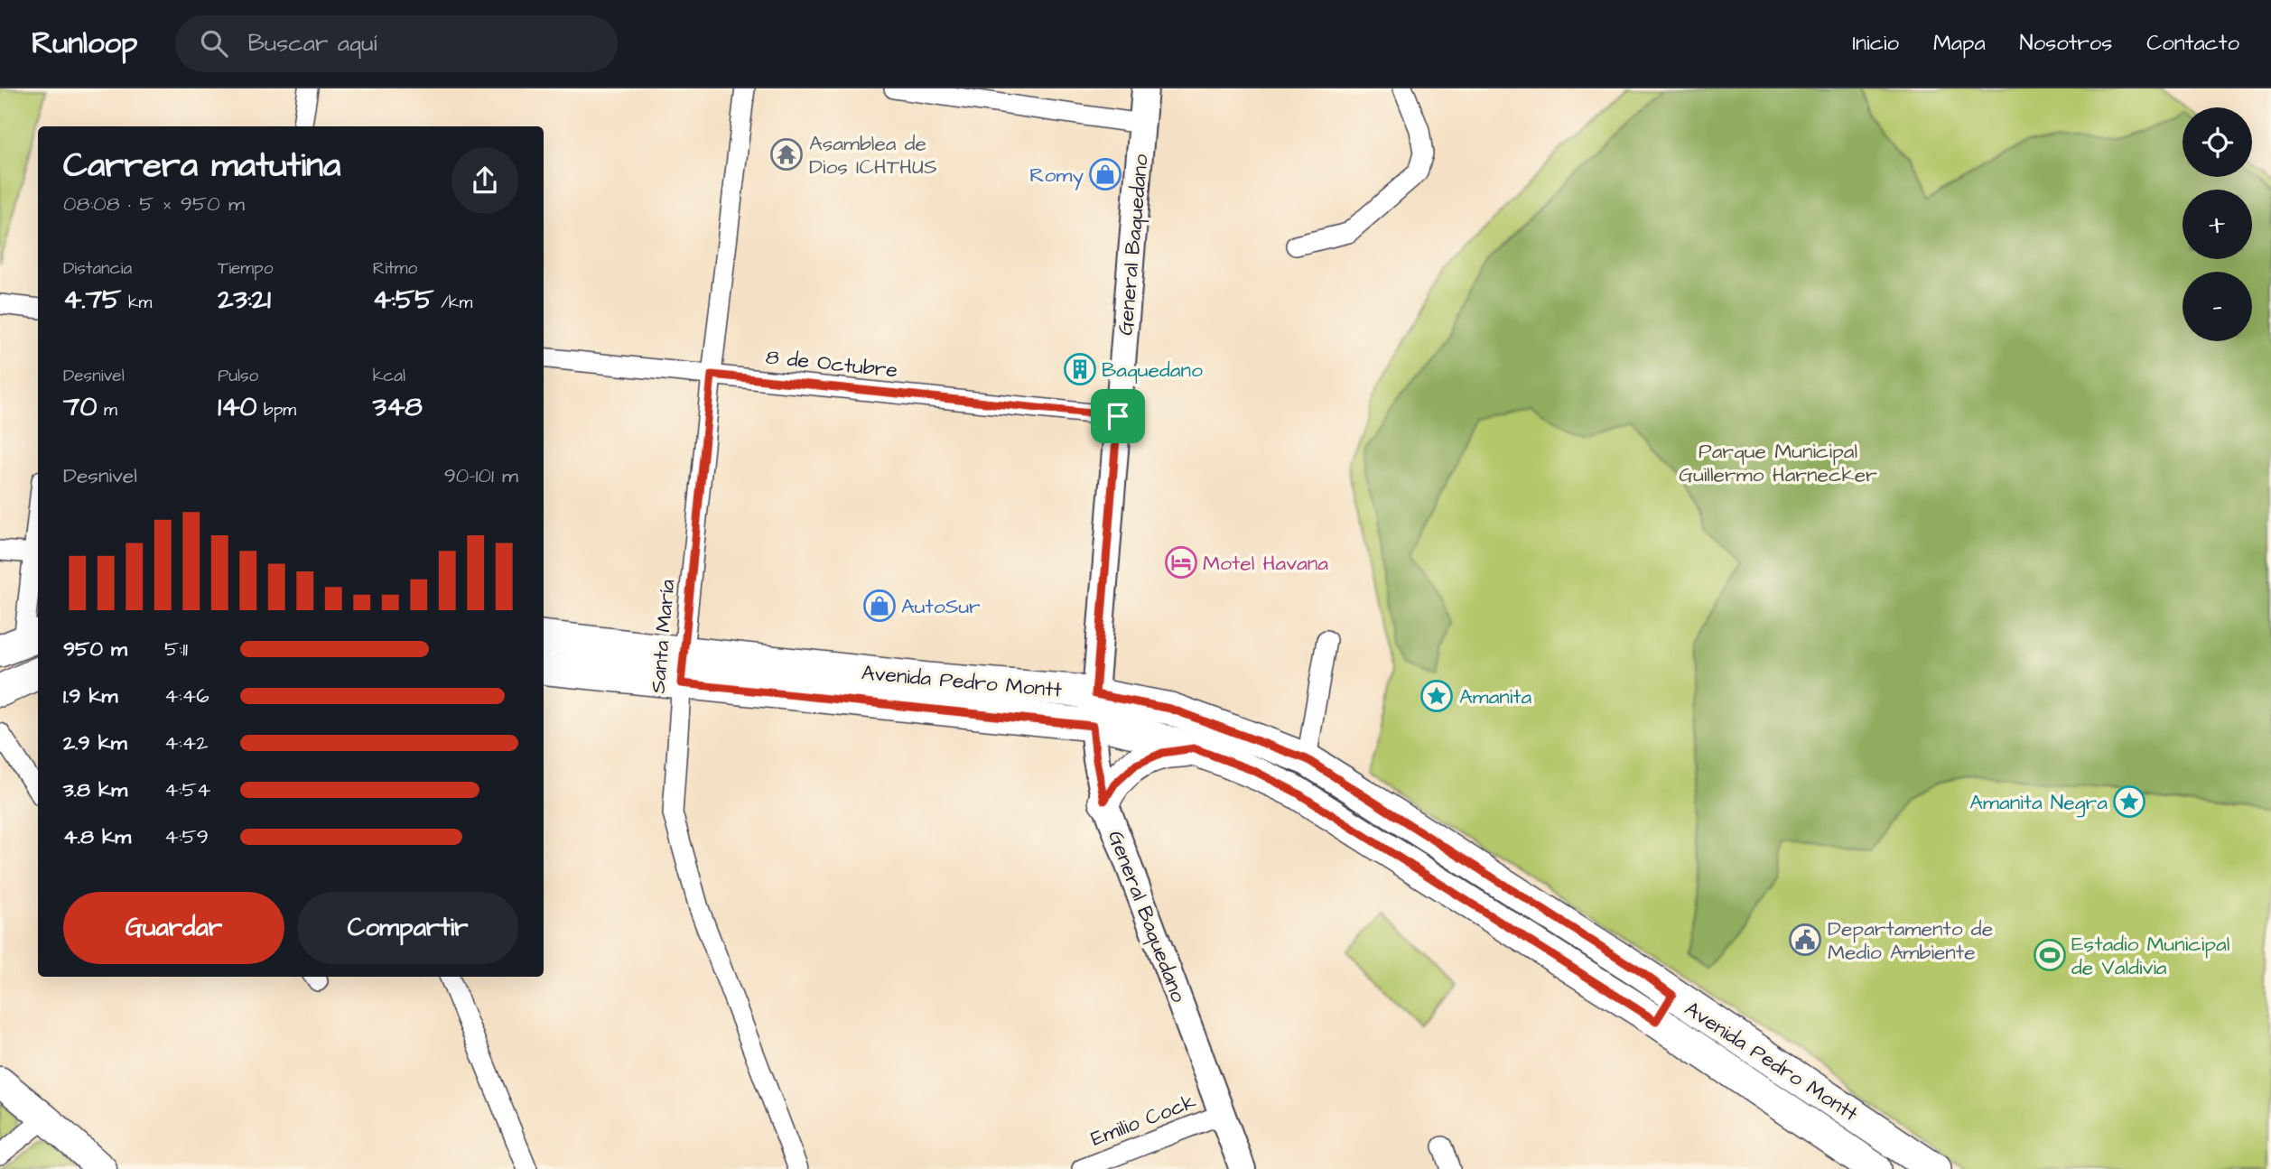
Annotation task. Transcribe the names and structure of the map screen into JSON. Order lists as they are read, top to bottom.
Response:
{
  "streets": {
    "main road": ["Avenida Pedro Montt"],
    "street": [
      "General Baquedano",
      "8 de Octubre",
      "Santa María",
      "Emilio Cock"
    ]
  },
  "crossings": [
    ["General Baquedano", "8 de Octubre"],
    ["General Baquedano", "Avenida Pedro Montt"],
    ["General Baquedano", "Emilio Cock"],
    ["8 de Octubre", "Santa María"],
    ["Santa María", "Avenida Pedro Montt"]
  ],
  "parks": ["Parque Municipal Guillermo Harnecker"],
  "places": {
    "temple": ["Asamblea de Dios ICHTHUS"],
    "shop": ["Romy", "AutoSur"],
    "building": ["Baquedano"],
    "hotel": ["Motel Havana"],
    "place": ["Amanita", "Amanita Negra"],
    "public building": ["Departamento de Medio Ambiente"],
    "sports": ["Estadio Municipal de Valdivia"]
  },
  "page": {
    "header": "Runloop",
    "search": "Buscar aquí",
    "nav": [
      "Inicio",
      "Mapa",
      "Nosotros",
      "Contacto"
    ],
    "map_buttons": ["+", "−"],
    "heading": ["Carrera matutina", "08:08 · 5 × 950 m"],
    "stats": [
      ["Distancia", "4.75 km"],
      ["Tiempo", "23:21"],
      ["Ritmo", "4:55 /km"],
      ["Desnivel", "70 m"],
      ["Pulso", "140 bpm"],
      ["kcal", "348"]
    ],
    "chart": ["Desnivel", "90–101 m"],
    "list": [
      {
        "name": "950 m",
        "note": "5:11"
      },
      {
        "name": "1.9 km",
        "note": "4:46"
      },
      {
        "name": "2.9 km",
        "note": "4:42"
      },
      {
        "name": "3.8 km",
        "note": "4:54"
      },
      {
        "name": "4.8 km",
        "note": "4:59"
      }
    ],
    "buttons": ["Guardar", "Compartir"]
  }
}
